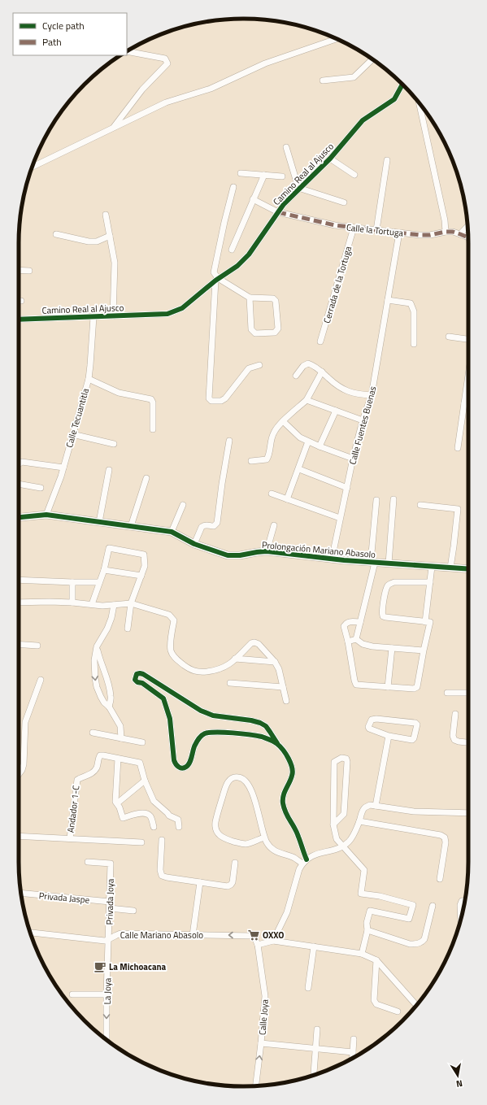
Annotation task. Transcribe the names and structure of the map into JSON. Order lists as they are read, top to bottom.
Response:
{
  "streets": {
    "street": [
      "Camino Real al Ajusco",
      "Calle la Tortuga",
      "Cerrada de la Tortuga",
      "Calle Tecuantitla",
      "Calle Fuentes Buenas",
      "Prolongación Mariano Abasolo",
      "Andador 1-C",
      "Privada Jaspe",
      "Privada Joya",
      "Calle Mariano Abasolo",
      "La Joya",
      "Calle Joya"
    ]
  },
  "crossings": [
    ["Camino Real al Ajusco", "Calle la Tortuga"],
    ["Camino Real al Ajusco", "Calle Tecuantitla"],
    ["Calle la Tortuga", "Cerrada de la Tortuga"],
    ["Calle la Tortuga", "Calle Fuentes Buenas"],
    ["Calle Tecuantitla", "Prolongación Mariano Abasolo"],
    ["Calle Fuentes Buenas", "Prolongación Mariano Abasolo"],
    ["Privada Jaspe", "Privada Joya"],
    ["Privada Joya", "Calle Mariano Abasolo"],
    ["Privada Joya", "La Joya"],
    ["Calle Mariano Abasolo", "La Joya"],
    ["Calle Mariano Abasolo", "Calle Joya"]
  ],
  "one_way": ["La Joya"],
  "places": {
    "supermarket": ["OXXO"],
    "cafe": ["La Michoacana"]
  },
  "legend": ["Cycle path", "Path"],
  "north": "bottom"
}
